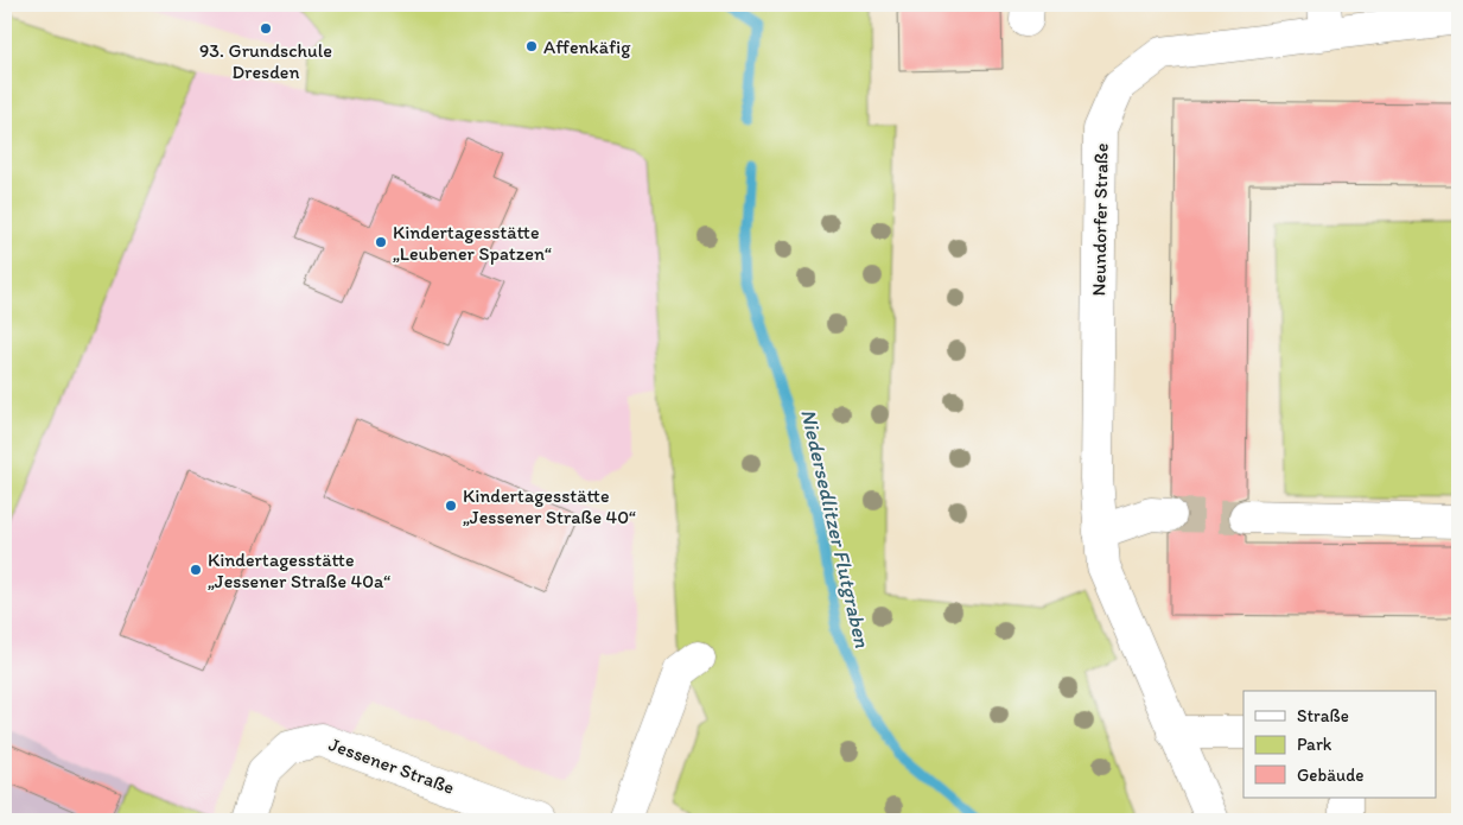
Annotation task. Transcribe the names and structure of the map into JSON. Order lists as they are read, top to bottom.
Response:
{
  "streets": {
    "street": ["Neundorfer Straße", "Jessener Straße"]
  },
  "water": ["Niedersedlitzer Flutgraben"],
  "places": [
    "93. Grundschule Dresden",
    "Affenkäfig",
    "Kindertagesstätte „Leubener Spatzen“",
    "Kindertagesstätte „Jessener Straße 40“",
    "Kindertagesstätte „Jessener Straße 40a“"
  ],
  "legend": ["Straße", "Park", "Gebäude"]
}
